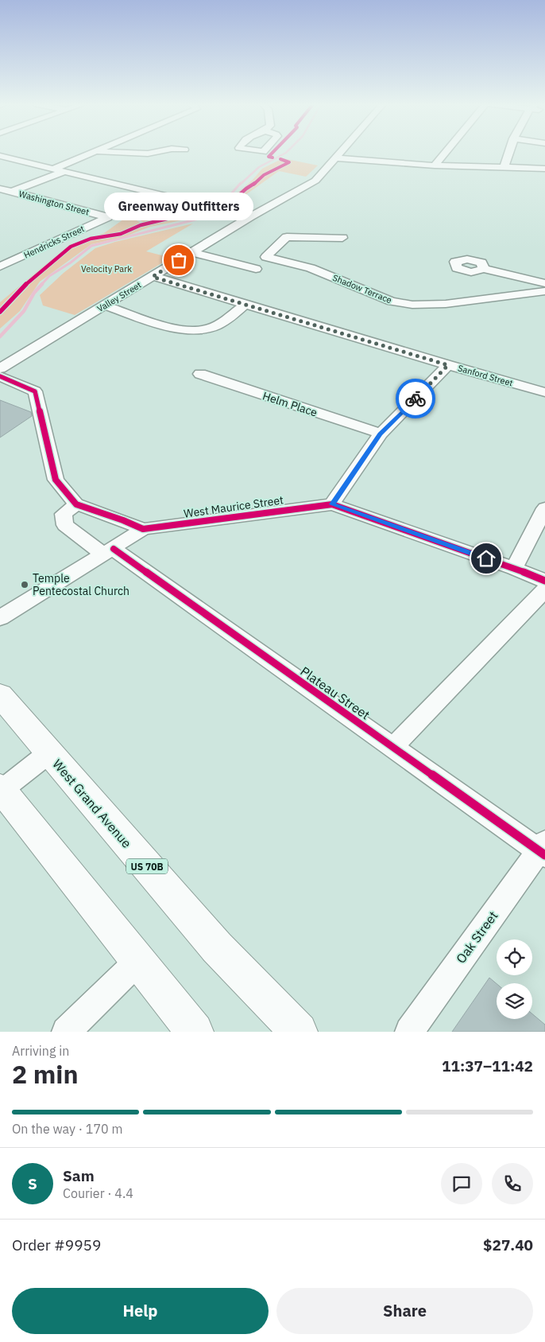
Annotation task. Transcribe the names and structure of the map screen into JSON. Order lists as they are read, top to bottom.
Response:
{
  "streets": {
    "main road": ["West Grand Avenue", "US 70B"],
    "street": [
      "Washington Street",
      "Hendricks Street",
      "Shadow Terrace",
      "Valley Street",
      "Sanford Street",
      "Helm Place",
      "West Maurice Street",
      "Plateau Street",
      "Oak Street"
    ]
  },
  "crossings": [
    ["Washington Street", "Hendricks Street"],
    ["Valley Street", "Sanford Street"],
    ["West Maurice Street", "Plateau Street"],
    ["Plateau Street", "Oak Street"]
  ],
  "parks": ["Velocity Park"],
  "places": ["Greenway Outfitters", "Temple Pentecostal Church"],
  "page": {
    "bubble": "Greenway Outfitters",
    "heading": ["2 min", "Arriving in", "11:37–11:42"],
    "panel": [
      "Sam",
      "Courier · 4.4",
      "Order #9959",
      "$27.40"
    ],
    "bar": "On the way · 170 m",
    "round": "S",
    "buttons": ["Help", "Share"]
  }
}
